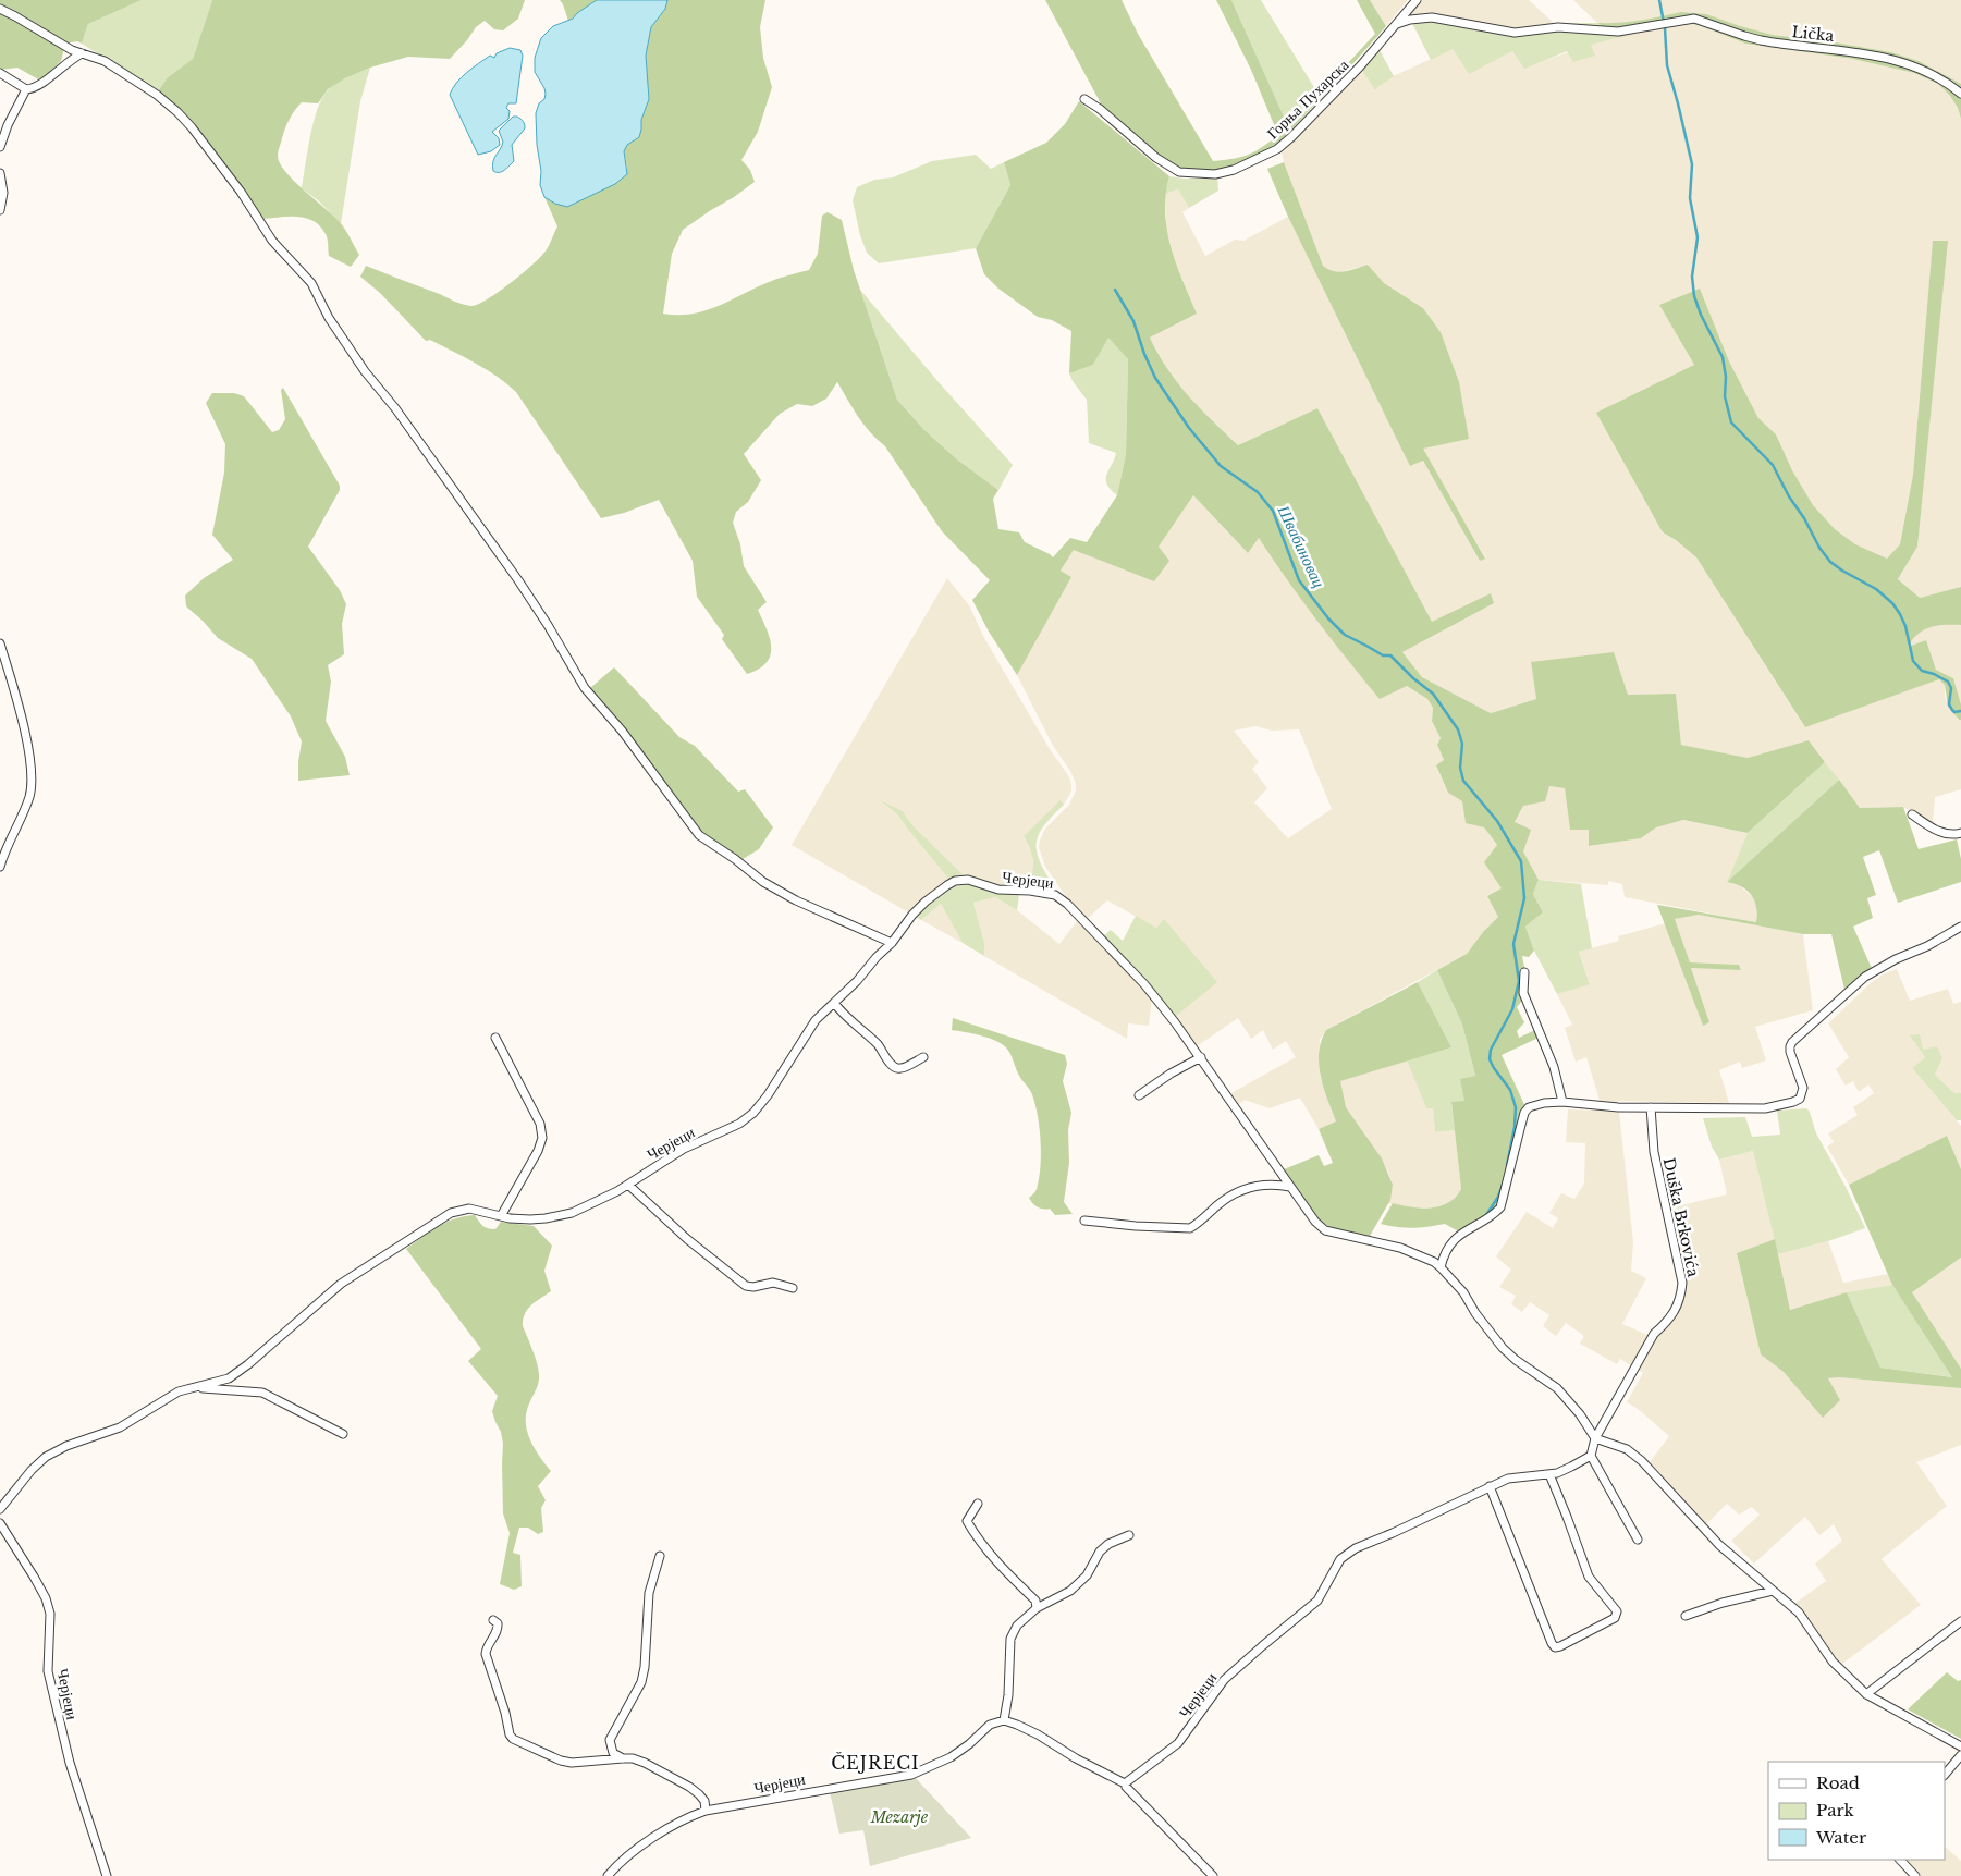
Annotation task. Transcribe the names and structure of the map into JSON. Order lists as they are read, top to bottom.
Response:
{
  "streets": {
    "street": [
      "Lička",
      "Горња Пухарска",
      "Черјеци",
      "Duška Brkovića"
    ]
  },
  "crossings": [
    ["Lička", "Горња Пухарска"]
  ],
  "districts": ["ČEJRECI"],
  "water": ["Швабиновац"],
  "parks": ["Mezarje"],
  "legend": ["Road", "Park", "Water"]
}
